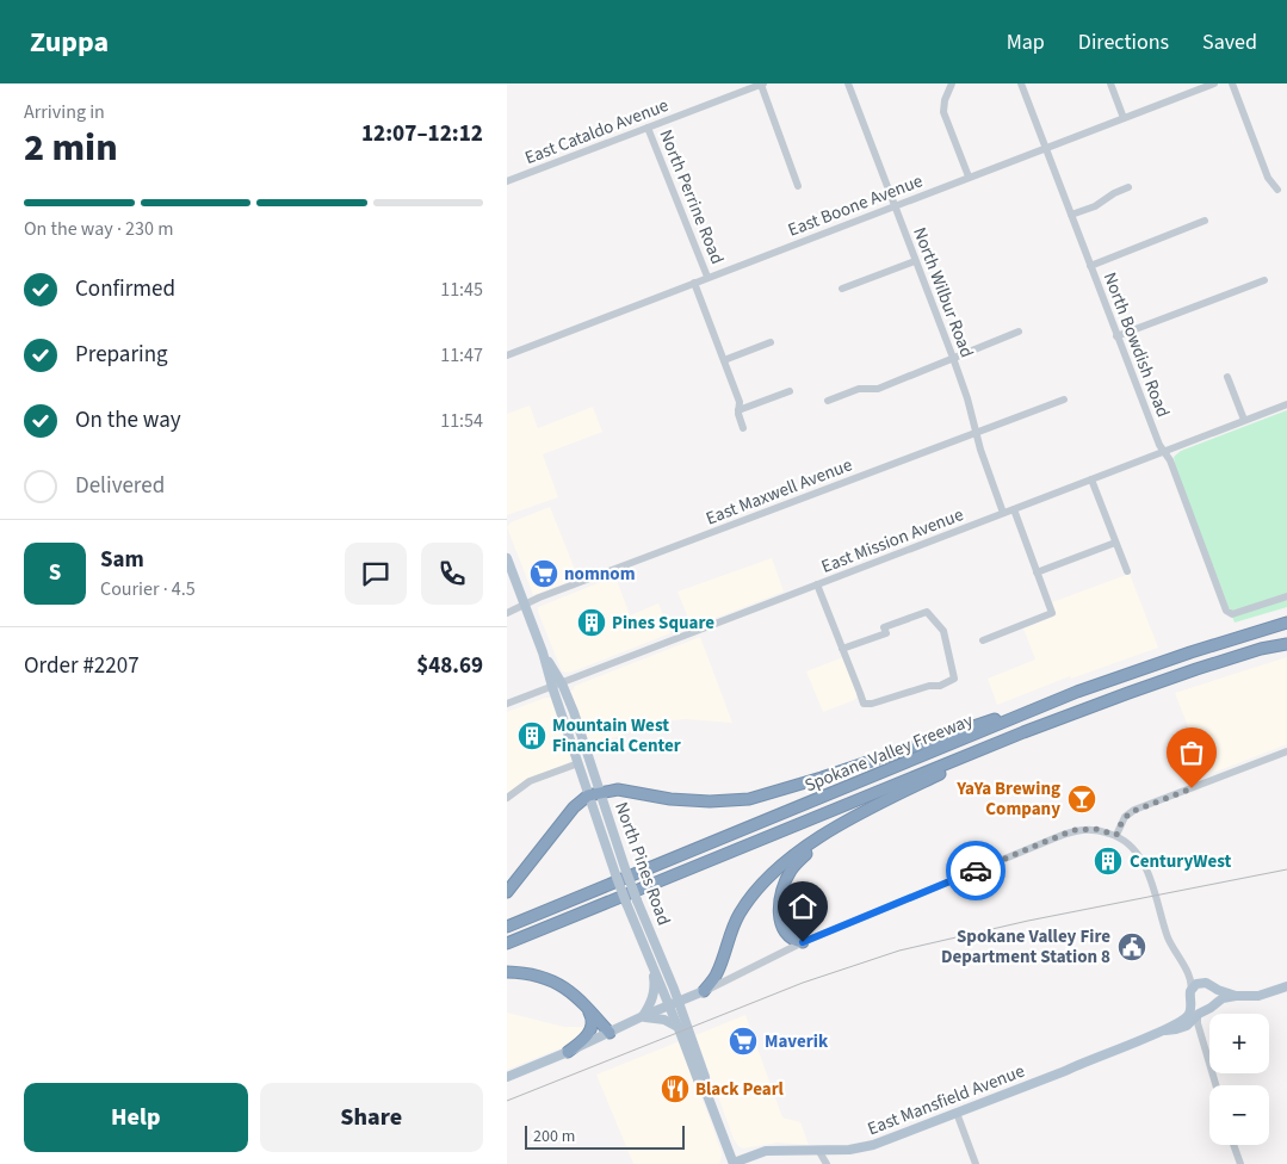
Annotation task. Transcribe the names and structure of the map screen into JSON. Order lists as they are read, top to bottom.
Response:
{
  "streets": {
    "highway": ["Spokane Valley Freeway"],
    "main road": ["North Pines Road", "East Mansfield Avenue"],
    "street": [
      "East Cataldo Avenue",
      "North Perrine Road",
      "East Boone Avenue",
      "North Wilbur Road",
      "North Bowdish Road",
      "East Maxwell Avenue",
      "East Mission Avenue"
    ]
  },
  "crossings": [
    ["East Cataldo Avenue", "North Perrine Road"],
    ["North Perrine Road", "East Boone Avenue"],
    ["East Boone Avenue", "North Wilbur Road"],
    ["East Boone Avenue", "North Bowdish Road"],
    ["North Wilbur Road", "East Maxwell Avenue"],
    ["North Wilbur Road", "East Mission Avenue"],
    ["North Bowdish Road", "East Mission Avenue"],
    ["East Maxwell Avenue", "North Pines Road"],
    ["East Mission Avenue", "North Pines Road"],
    ["North Pines Road", "East Mansfield Avenue"]
  ],
  "places": {
    "supermarket": ["nomnom", "Maverik"],
    "building": ["Pines Square", "Mountain West Financial Center", "CenturyWest"],
    "bar": ["YaYa Brewing Company"],
    "public building": ["Spokane Valley Fire Department Station 8"],
    "restaurant": ["Black Pearl"]
  },
  "scale_bar": "200 m",
  "page": {
    "header": "Zuppa",
    "nav": ["Map", "Directions", "Saved"],
    "heading": ["2 min", "Arriving in", "12:07–12:12"],
    "panel": [
      "Sam",
      "Courier · 4.5",
      "Order #2207",
      "$48.69"
    ],
    "bar": "On the way · 230 m",
    "list": [
      ["Confirmed", "11:45"],
      ["Preparing", "11:47"],
      ["On the way", "11:54"],
      "Delivered"
    ],
    "round": "S",
    "map_buttons": ["+", "−"],
    "buttons": ["Help", "Share"],
    "scale": "200 m"
  }
}
